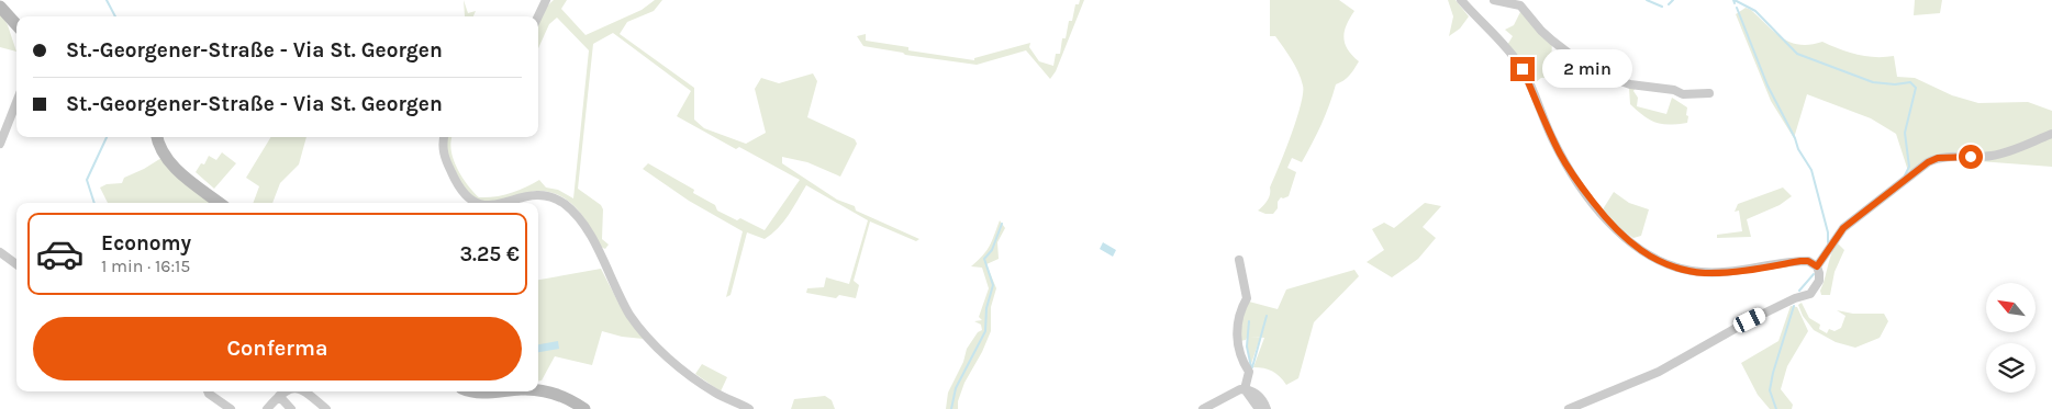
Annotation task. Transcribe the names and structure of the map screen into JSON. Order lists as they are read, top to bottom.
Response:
{
  "north": "top left",
  "page": {
    "banner": ["St.-Georgener-Straße - Via St. Georgen", "St.-Georgener-Straße - Via St. Georgen"],
    "bubble": "2 min",
    "list": [
      {
        "name": "Economy",
        "note": "1 min · 16:15",
        "value": "3.25 €"
      }
    ],
    "buttons": "Conferma"
  }
}
